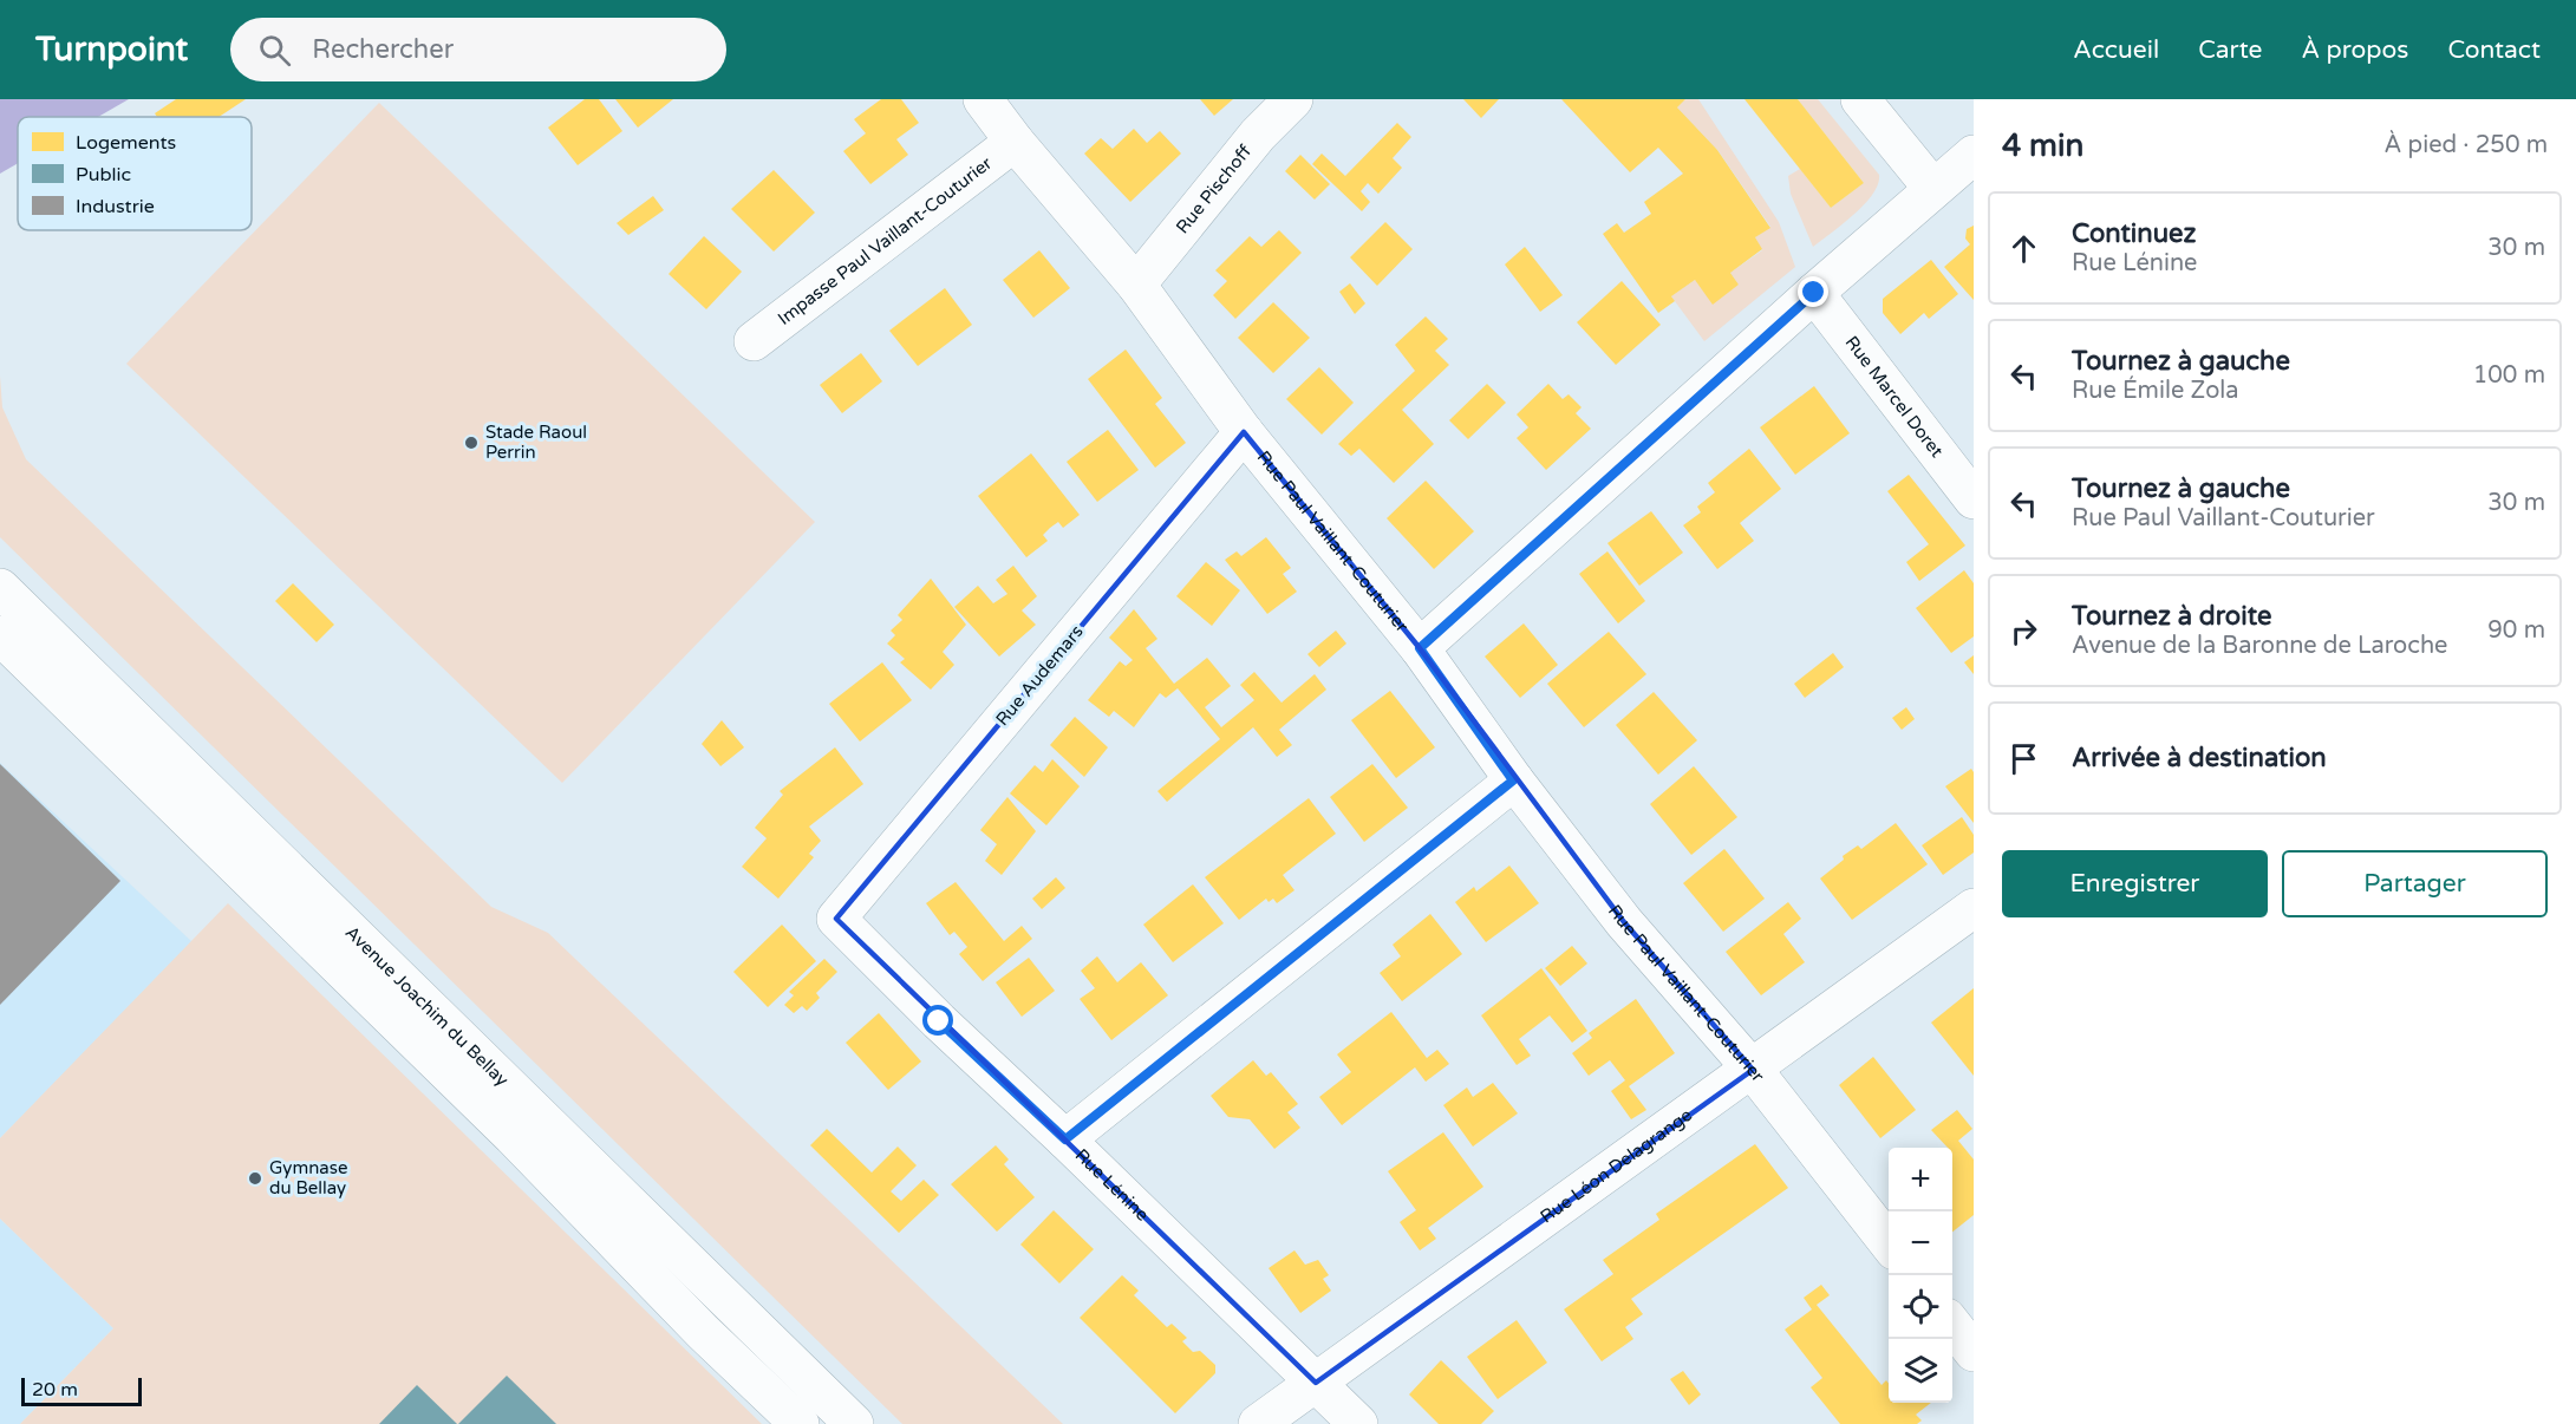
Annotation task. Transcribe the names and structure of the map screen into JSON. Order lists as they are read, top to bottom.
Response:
{
  "streets": {
    "street": [
      "Rue Pischoff",
      "Impasse Paul Vaillant-Couturier",
      "Rue Marcel Doret",
      "Rue Paul Vaillant-Couturier",
      "Rue Audemars",
      "Avenue Joachim du Bellay",
      "Rue Léon Delagrange",
      "Rue Lénine"
    ]
  },
  "crossings": [
    ["Rue Pischoff", "Rue Paul Vaillant-Couturier"],
    ["Impasse Paul Vaillant-Couturier", "Rue Paul Vaillant-Couturier"],
    ["Rue Paul Vaillant-Couturier", "Rue Audemars"],
    ["Rue Paul Vaillant-Couturier", "Rue Léon Delagrange"],
    ["Rue Audemars", "Rue Lénine"],
    ["Rue Léon Delagrange", "Rue Lénine"]
  ],
  "places": ["Stade Raoul Perrin", "Gymnase du Bellay"],
  "legend": ["Logements", "Public", "Industrie"],
  "scale_bar": "20 m",
  "page": {
    "header": "Turnpoint",
    "search": "Rechercher",
    "nav": [
      "Accueil",
      "Carte",
      "À propos",
      "Contact"
    ],
    "heading": ["4 min", "À pied · 250 m"],
    "list": [
      ["Continuez", "Rue Lénine", "30 m"],
      ["Tournez à gauche", "Rue Émile Zola", "100 m"],
      ["Tournez à gauche", "Rue Paul Vaillant-Couturier", "30 m"],
      ["Tournez à droite", "Avenue de la Baronne de Laroche", "90 m"],
      "Arrivée à destination"
    ],
    "buttons": ["Enregistrer", "Partager"],
    "map_buttons": ["+", "−"],
    "scale": "20 m"
  }
}
